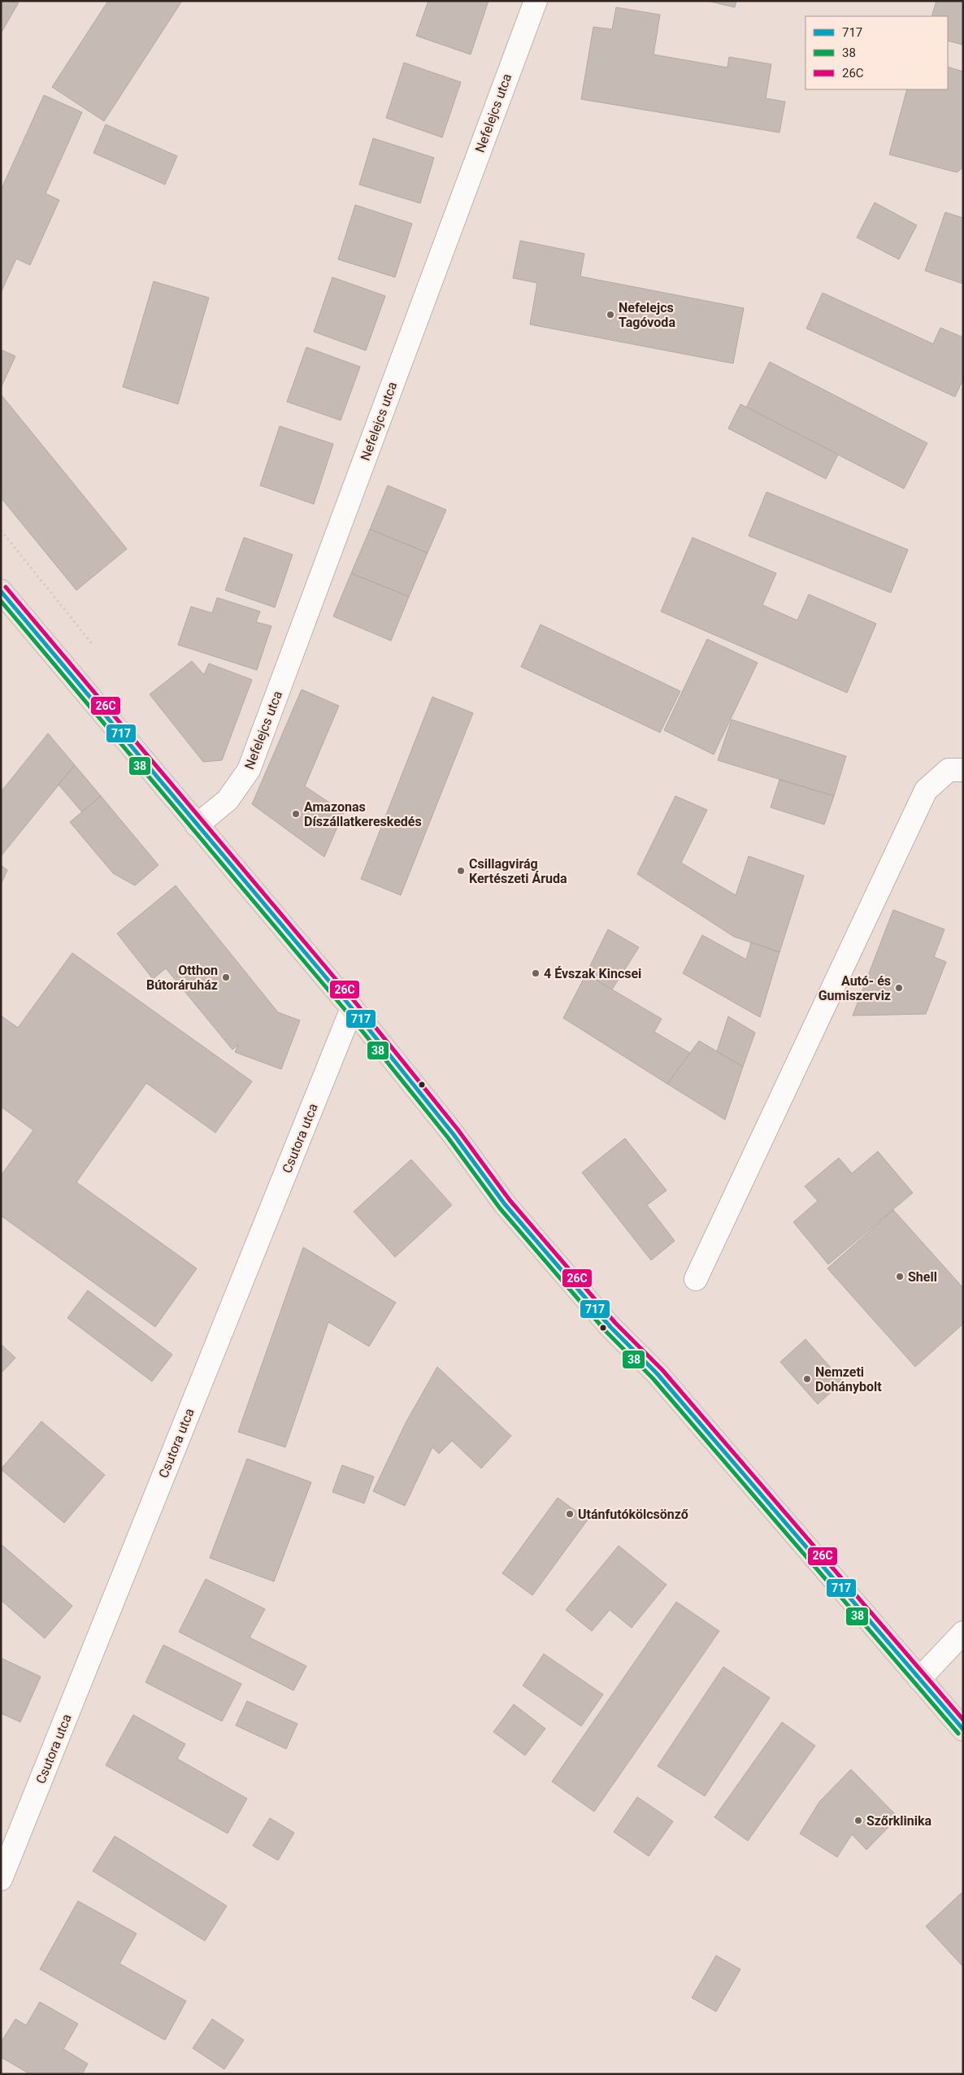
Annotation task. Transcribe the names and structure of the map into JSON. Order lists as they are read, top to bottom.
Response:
{
  "streets": {
    "street": ["Nefelejcs utca", "Csutora utca"]
  },
  "places": [
    "Nefelejcs Tagóvoda",
    "Amazonas Díszállatkereskedés",
    "Csillagvirág Kertészeti Áruda",
    "4 Évszak Kincsei",
    "Otthon Bútoráruház",
    "Autó- és Gumiszerviz",
    "Shell",
    "Nemzeti Dohánybolt",
    "Utánfutókölcsönző",
    "Szőrklinika"
  ],
  "lines": ["transit line 26C", "transit line 717", "transit line 38"],
  "legend": ["717", "38", "26C"]
}
